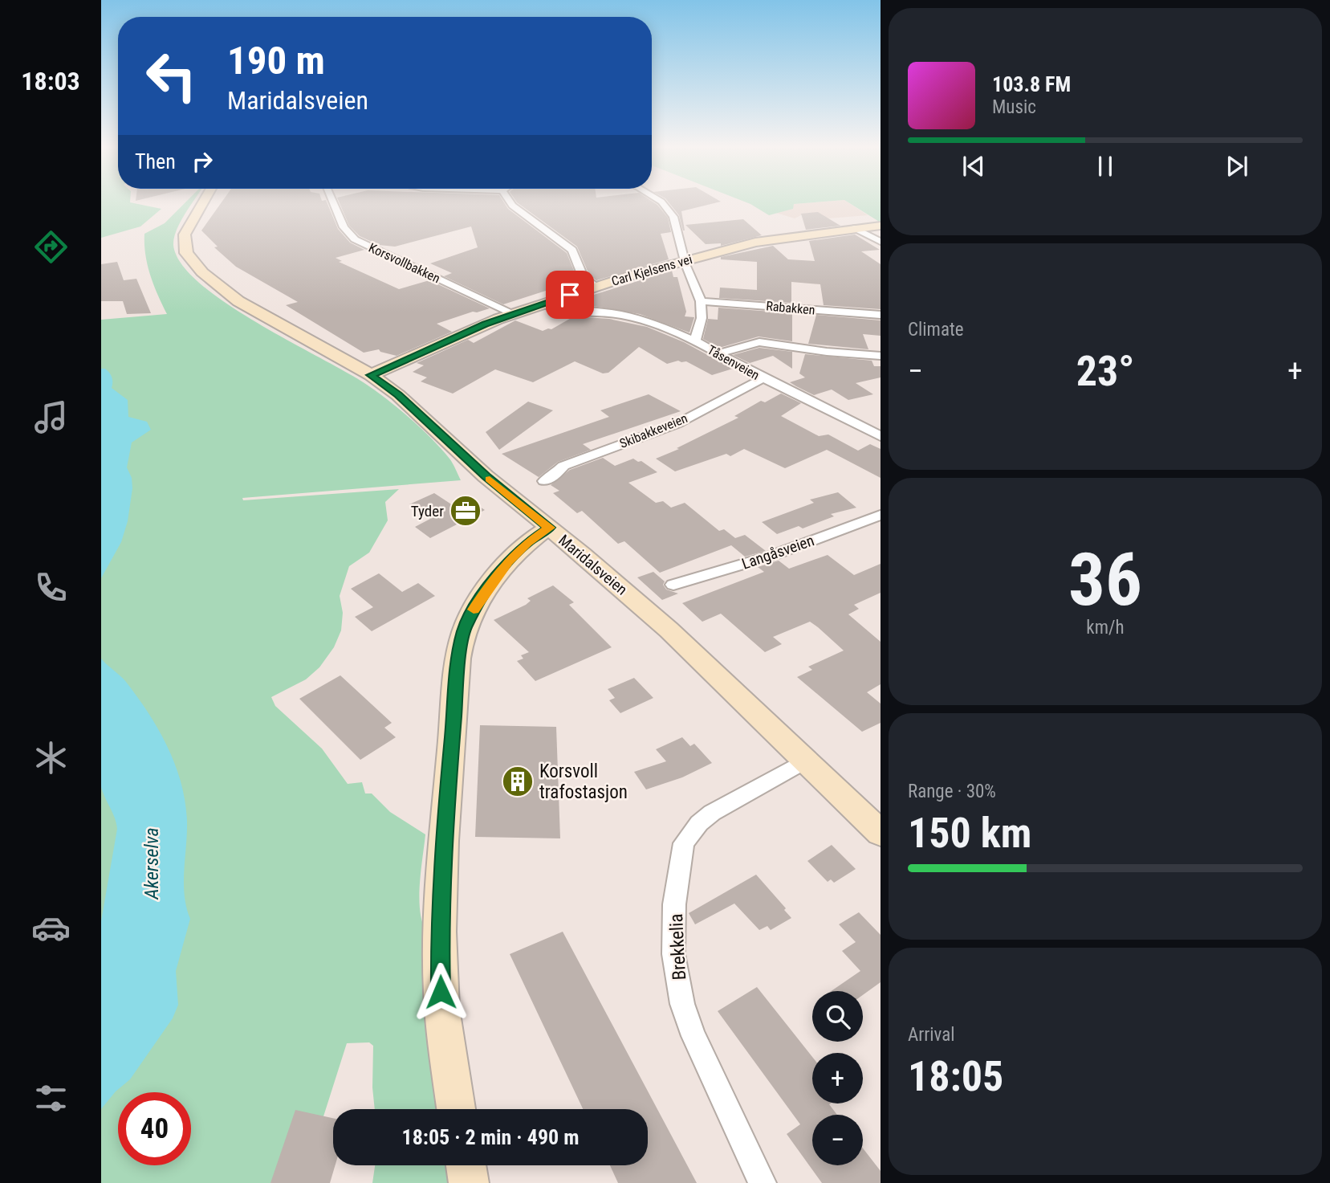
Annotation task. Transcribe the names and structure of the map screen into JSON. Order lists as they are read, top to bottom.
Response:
{
  "streets": {
    "main road": ["Carl Kjelsens vei", "Maridalsveien"],
    "street": [
      "Korsvollbakken",
      "Rabakken",
      "Tåsenveien",
      "Skibakkeveien",
      "Langåsveien",
      "Brekkelia"
    ]
  },
  "crossings": [
    ["Korsvollbakken", "Carl Kjelsens vei"],
    ["Carl Kjelsens vei", "Tåsenveien"],
    ["Carl Kjelsens vei", "Maridalsveien"],
    ["Rabakken", "Tåsenveien"],
    ["Tåsenveien", "Skibakkeveien"],
    ["Maridalsveien", "Brekkelia"]
  ],
  "water": ["Akerselva"],
  "places": {
    "office": ["Tyder"],
    "building": ["Korsvoll trafostasjon"]
  },
  "page": {
    "tabs": "18:03",
    "turn": ["190 m", "Maridalsveien"],
    "song": ["103.8 FM", "Music"],
    "then": "Then",
    "tile": [
      "Climate",
      ["36", "km/h"],
      ["Range · 30%", "150 km"],
      ["Arrival", "18:05"]
    ],
    "heat": ["−", "23°", "+"],
    "map_buttons": ["+", "−"],
    "limit": "40",
    "trip": "18:05 · 2 min · 490 m"
  }
}
